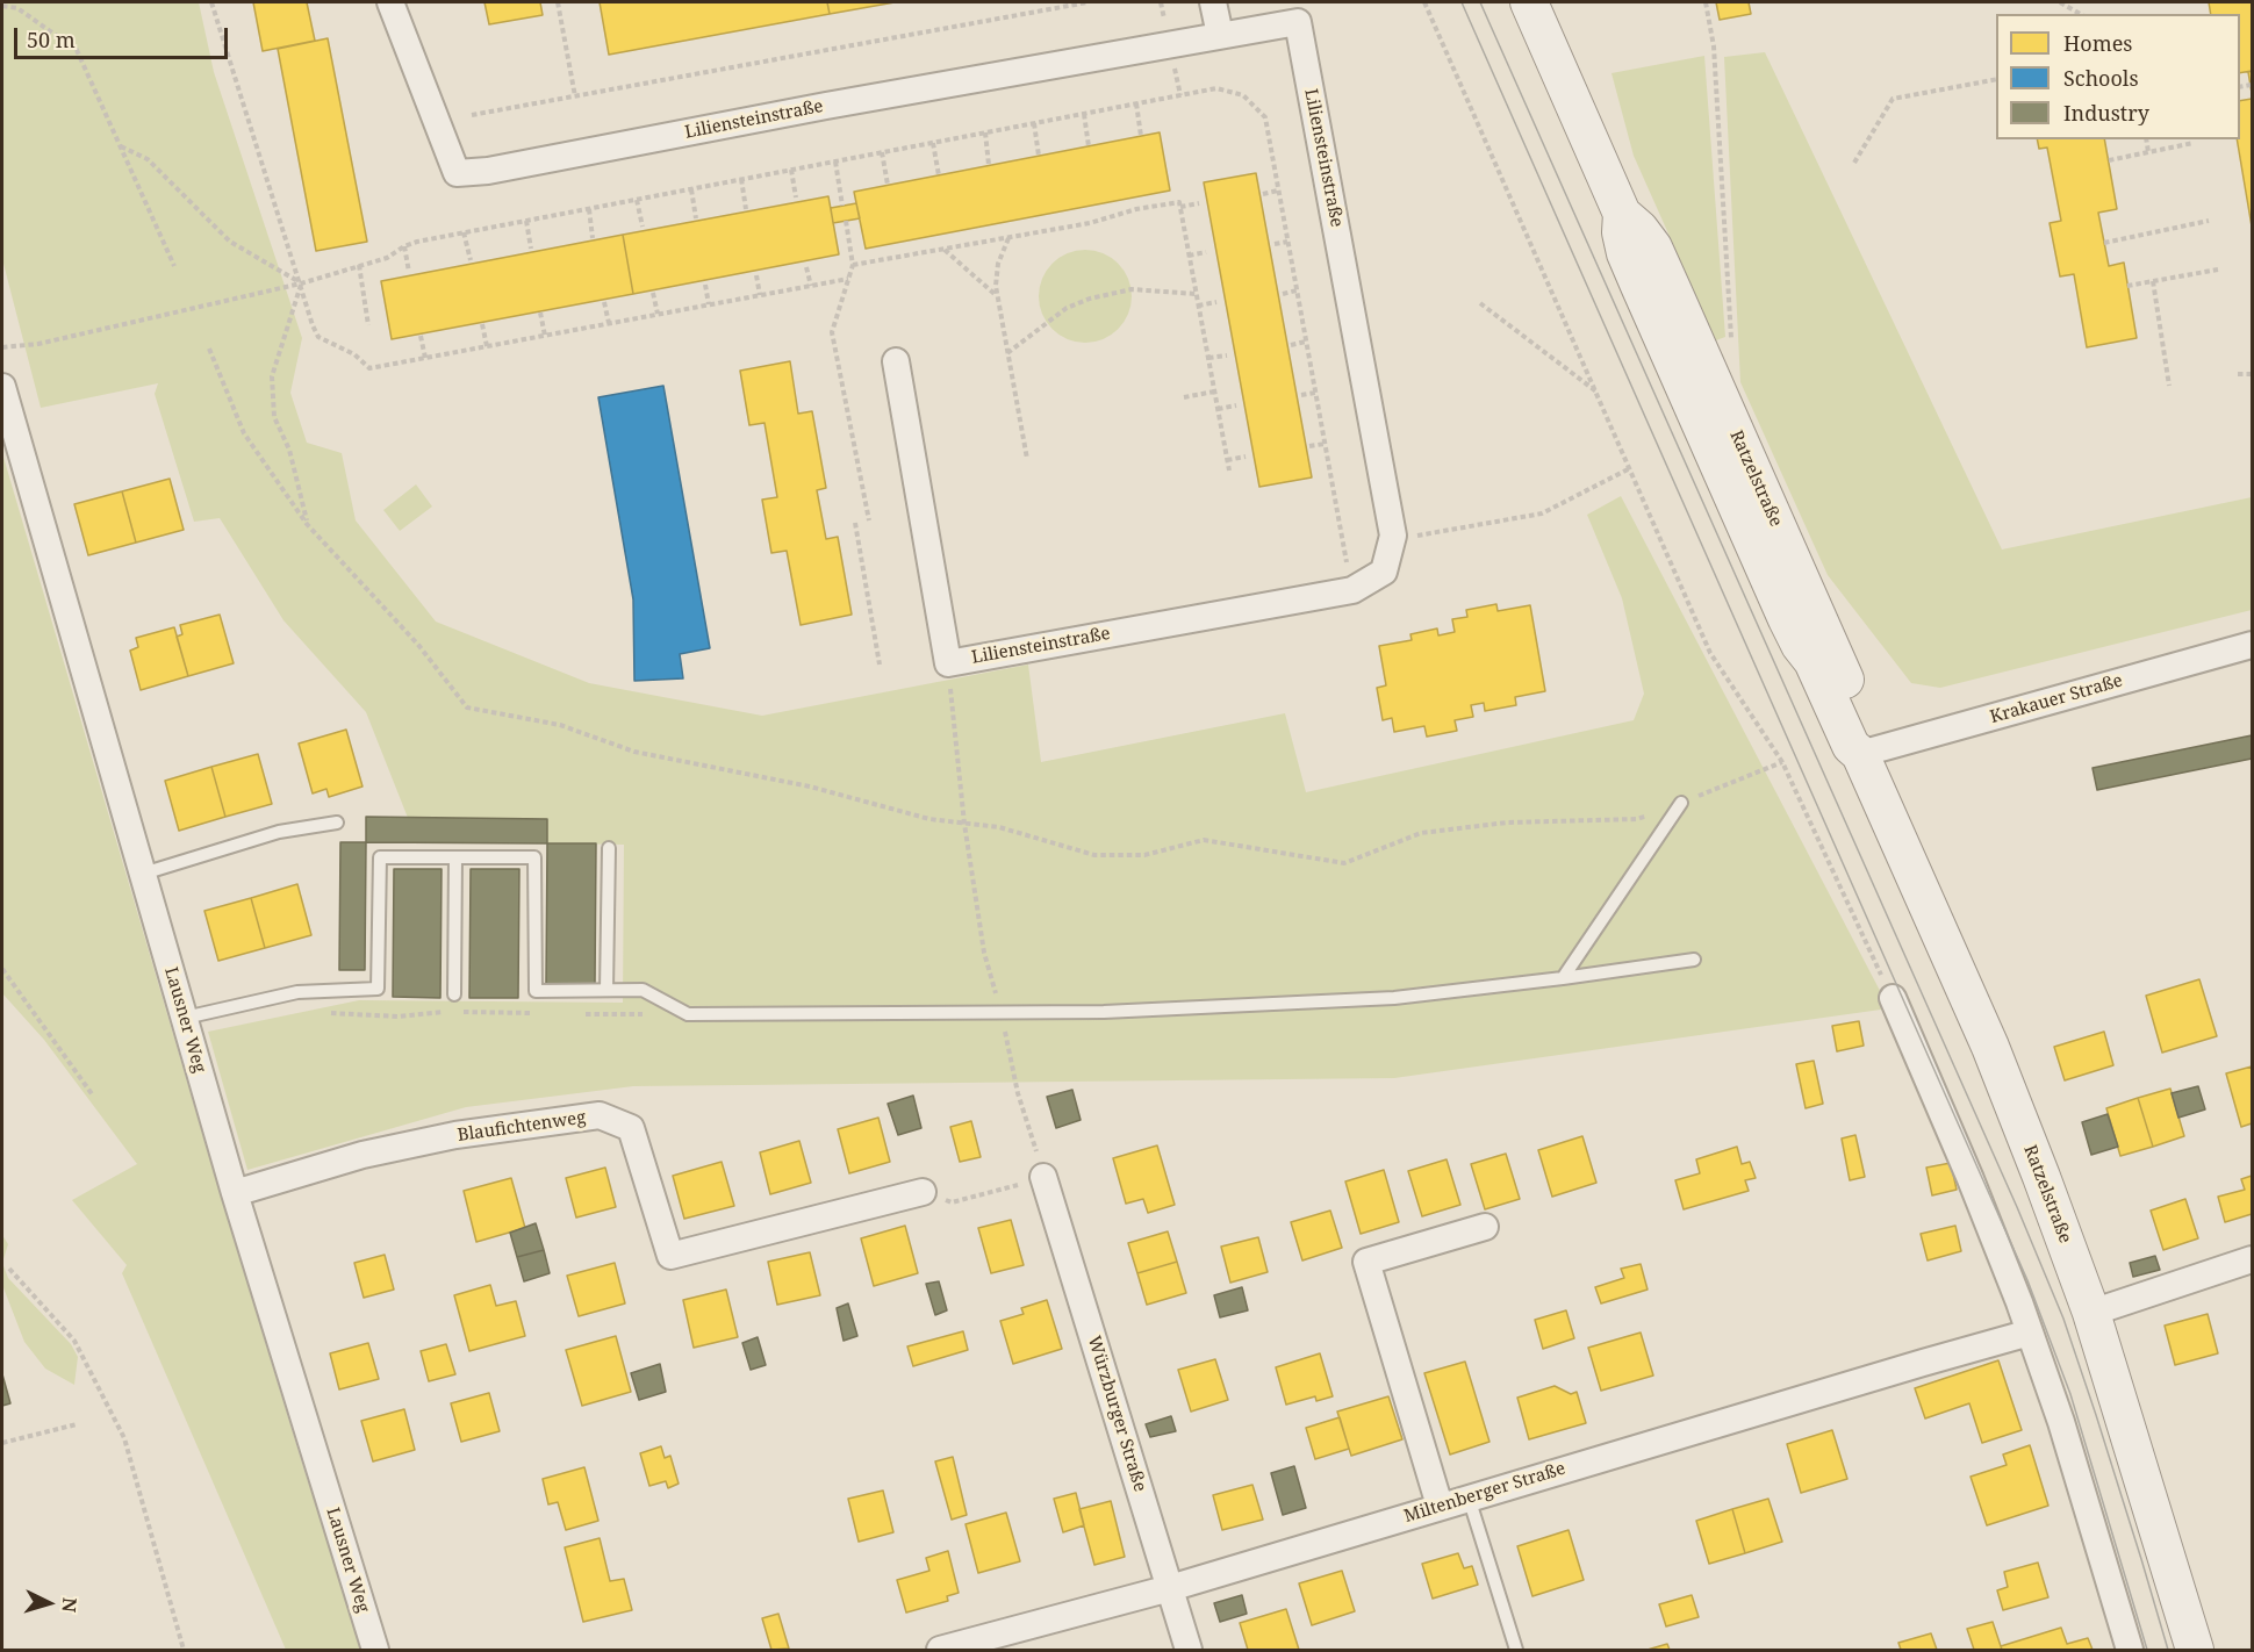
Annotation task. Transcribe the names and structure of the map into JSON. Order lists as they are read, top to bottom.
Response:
{
  "streets": {
    "main road": ["Ratzelstraße"],
    "street": [
      "Liliensteinstraße",
      "Krakauer Straße",
      "Lausner Weg",
      "Blaufichtenweg",
      "Würzburger Straße",
      "Miltenberger Straße"
    ]
  },
  "crossings": [
    ["Ratzelstraße", "Krakauer Straße"],
    ["Lausner Weg", "Blaufichtenweg"],
    ["Würzburger Straße", "Miltenberger Straße"]
  ],
  "legend": ["Homes", "Schools", "Industry"],
  "scale_bar": "50 m",
  "north": "right"
}
